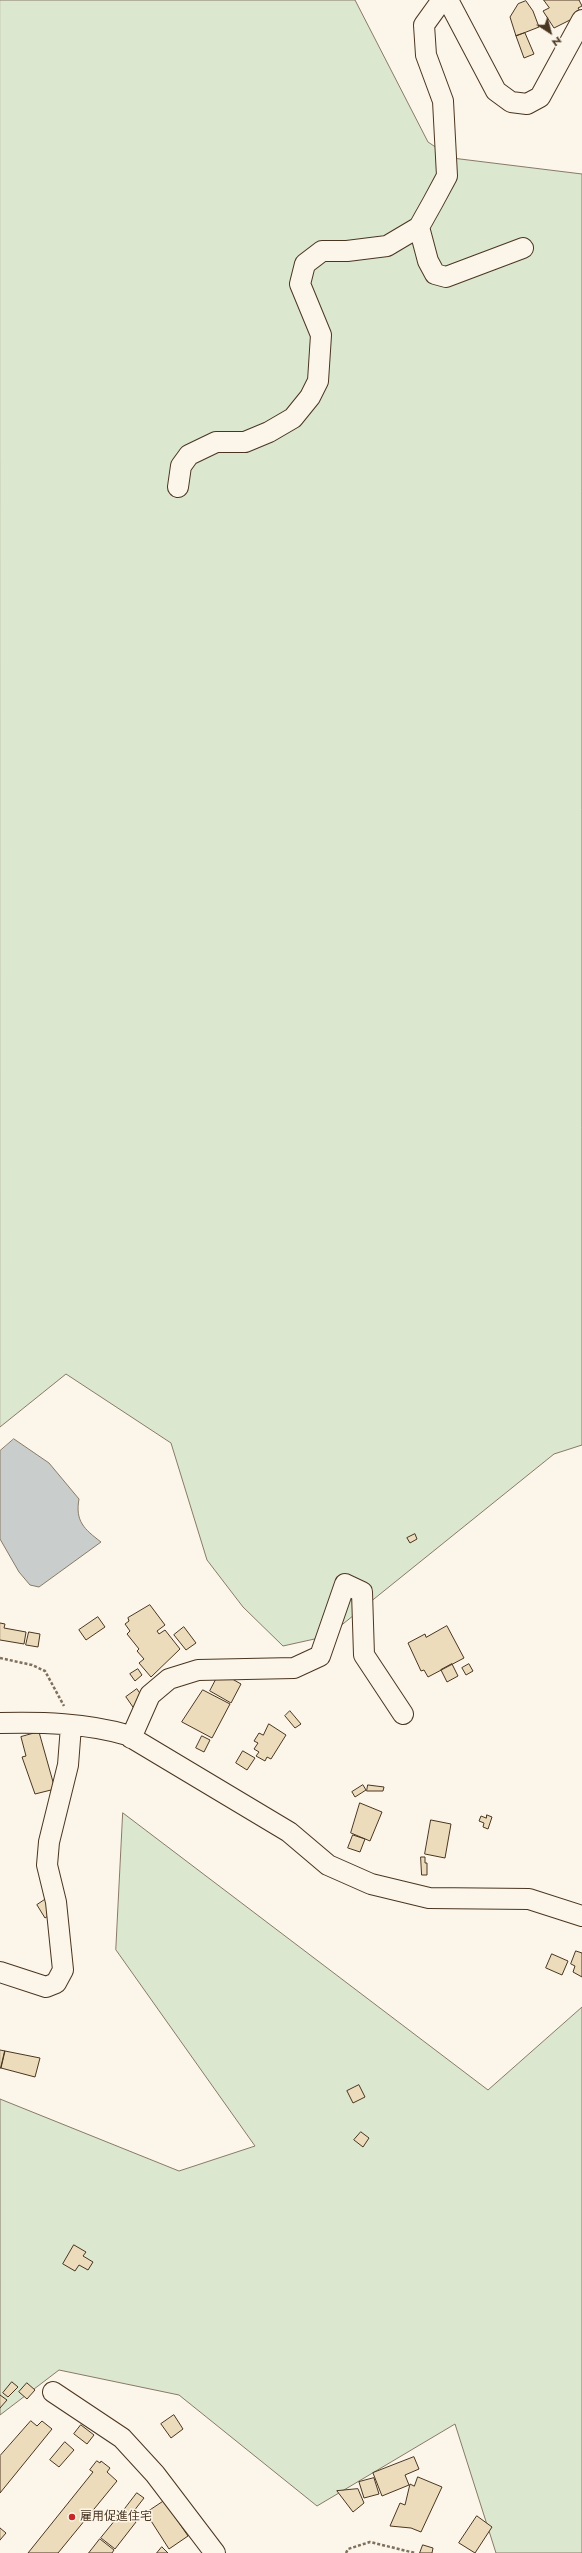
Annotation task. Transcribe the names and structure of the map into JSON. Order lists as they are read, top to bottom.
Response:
{
  "places": ["雇用促進住宅"],
  "north": "bottom right"
}
